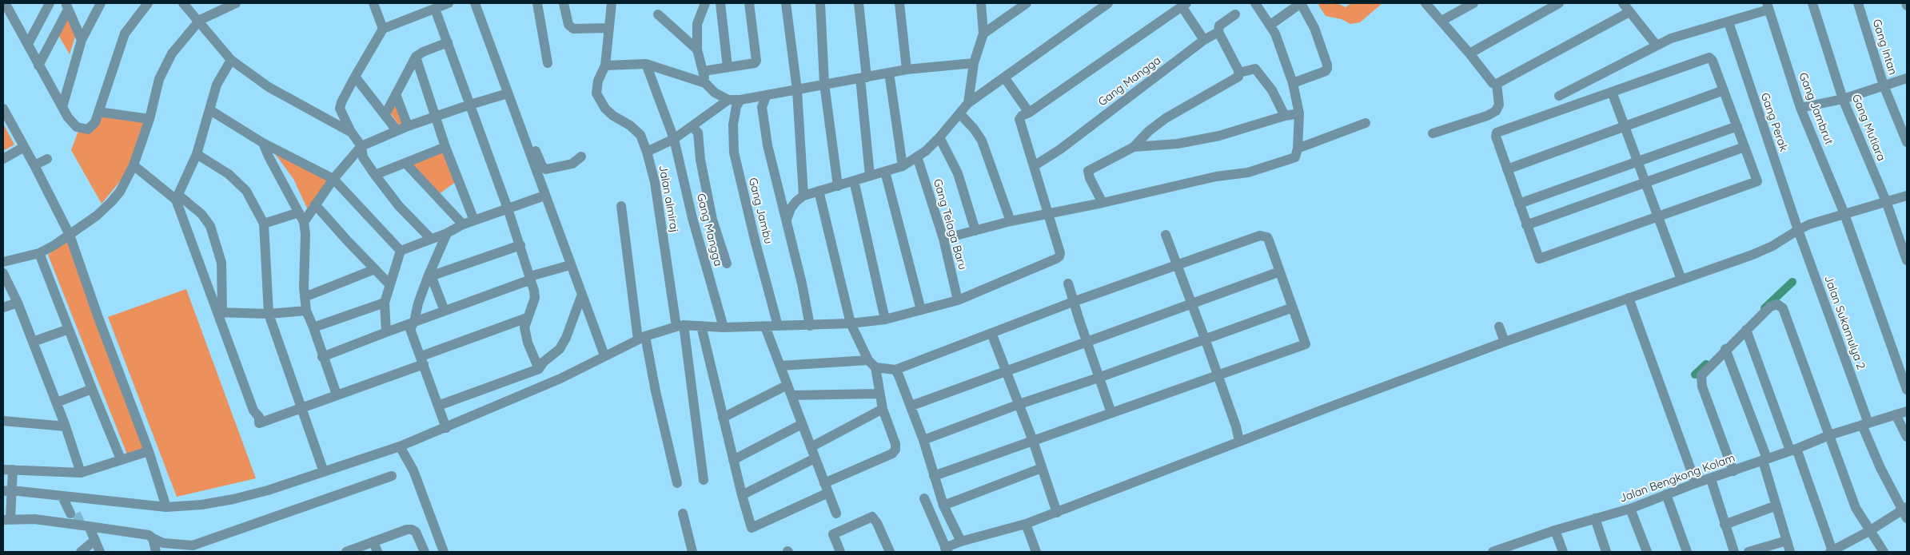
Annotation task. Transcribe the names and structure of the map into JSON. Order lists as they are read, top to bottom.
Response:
{
  "streets": {
    "street": [
      "Gang Intan",
      "Gang Mangga",
      "Gang Jambrut",
      "Gang Perak",
      "Gang Mutiara",
      "Jalan almiraj",
      "Gang Jambu",
      "Gang Telaga Baru",
      "Jalan Sukamulya 2",
      "Jalan Bengkong Kolam"
    ]
  },
  "crossings": [
    ["Gang Perak", "Jalan Sukamulya 2"],
    ["Jalan Sukamulya 2", "Jalan Bengkong Kolam"]
  ]
}
